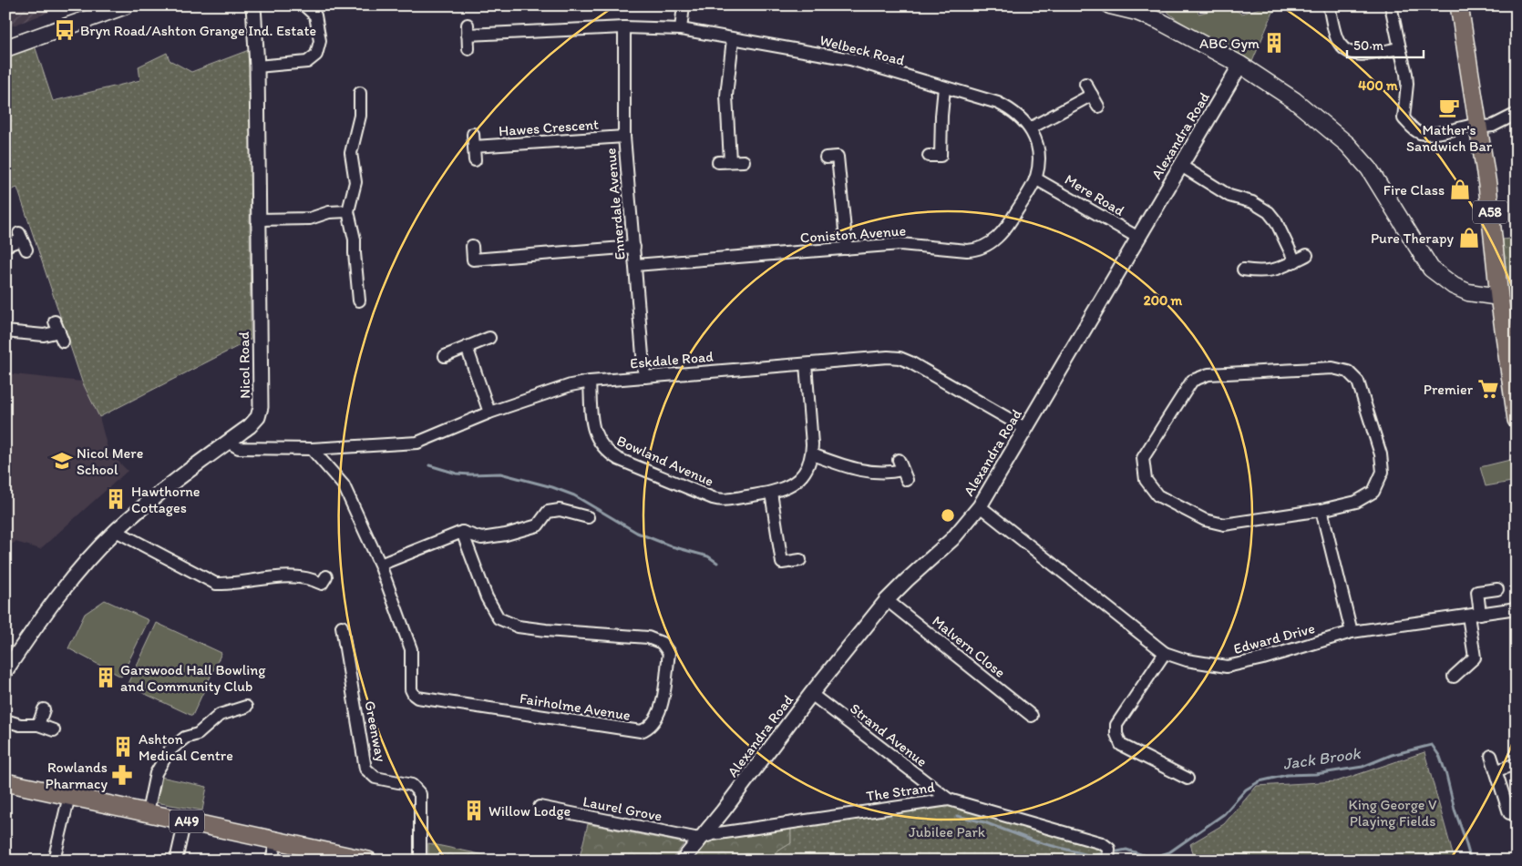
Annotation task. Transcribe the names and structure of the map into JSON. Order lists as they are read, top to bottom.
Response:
{
  "streets": {
    "main road": ["A58", "A49"],
    "street": [
      "Welbeck Road",
      "Hawes Crescent",
      "Alexandra Road",
      "Mere Road",
      "Ennerdale Avenue",
      "Coniston Avenue",
      "Eskdale Road",
      "Nicol Road",
      "Bowland Avenue",
      "Edward Drive",
      "Malvern Close",
      "Fairholme Avenue",
      "Greenway",
      "Strand Avenue",
      "The Strand",
      "Laurel Grove"
    ]
  },
  "crossings": [
    ["Welbeck Road", "Mere Road"],
    ["Welbeck Road", "Ennerdale Avenue"],
    ["Welbeck Road", "Coniston Avenue"],
    ["Hawes Crescent", "Ennerdale Avenue"],
    ["Alexandra Road", "Mere Road"],
    ["Alexandra Road", "Eskdale Road"],
    ["Alexandra Road", "Edward Drive"],
    ["Alexandra Road", "Malvern Close"],
    ["Alexandra Road", "Strand Avenue"],
    ["Alexandra Road", "The Strand"],
    ["Alexandra Road", "Laurel Grove"],
    ["Mere Road", "Coniston Avenue"],
    ["Ennerdale Avenue", "Coniston Avenue"],
    ["Ennerdale Avenue", "Eskdale Road"],
    ["Eskdale Road", "Nicol Road"],
    ["Eskdale Road", "Bowland Avenue"],
    ["Eskdale Road", "Fairholme Avenue"],
    ["Strand Avenue", "The Strand"],
    ["The Strand", "Laurel Grove"]
  ],
  "water": ["Jack Brook"],
  "parks": ["King George V Playing Fields", "Jubilee Park"],
  "places": {
    "bus stop": ["Bryn Road/Ashton Grange Ind. Estate"],
    "building": [
      "ABC Gym",
      "Hawthorne Cottages",
      "Garswood Hall Bowling and Community Club",
      "Ashton Medical Centre",
      "Willow Lodge"
    ],
    "cafe": ["Mather's Sandwich Bar"],
    "shop": ["Fire Class", "Pure Therapy"],
    "supermarket": ["Premier"],
    "school or university": ["Nicol Mere School"],
    "pharmacy": ["Rowlands Pharmacy"]
  },
  "scale_bar": "50 m",
  "rings": ["400 m", "200 m"]
}
